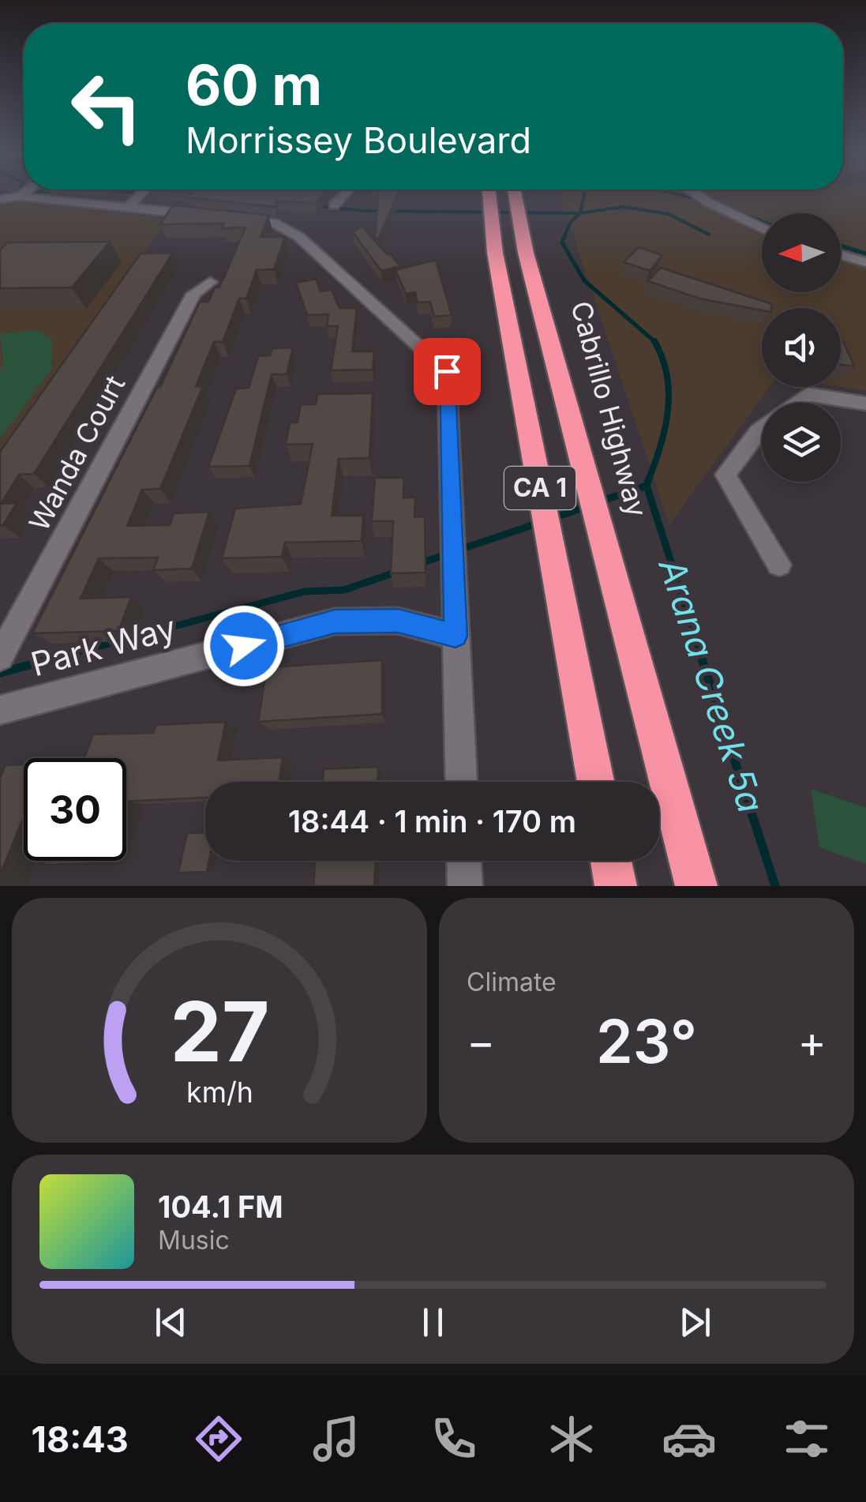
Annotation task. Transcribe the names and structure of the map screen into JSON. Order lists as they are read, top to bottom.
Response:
{
  "streets": {
    "highway": ["Cabrillo Highway", "CA 1"],
    "street": ["Wanda Court", "Park Way"]
  },
  "water": ["Arana Creek 5a"],
  "north": "left",
  "page": {
    "turn": ["60 m", "Morrissey Boulevard"],
    "limit": "30",
    "trip": "18:44 · 1 min · 170 m",
    "tile": "Climate",
    "heat": ["−", "23°", "+"],
    "song": ["104.1 FM", "Music"],
    "tabs": "18:43",
    "gauge": ["27", "km/h"]
  }
}
